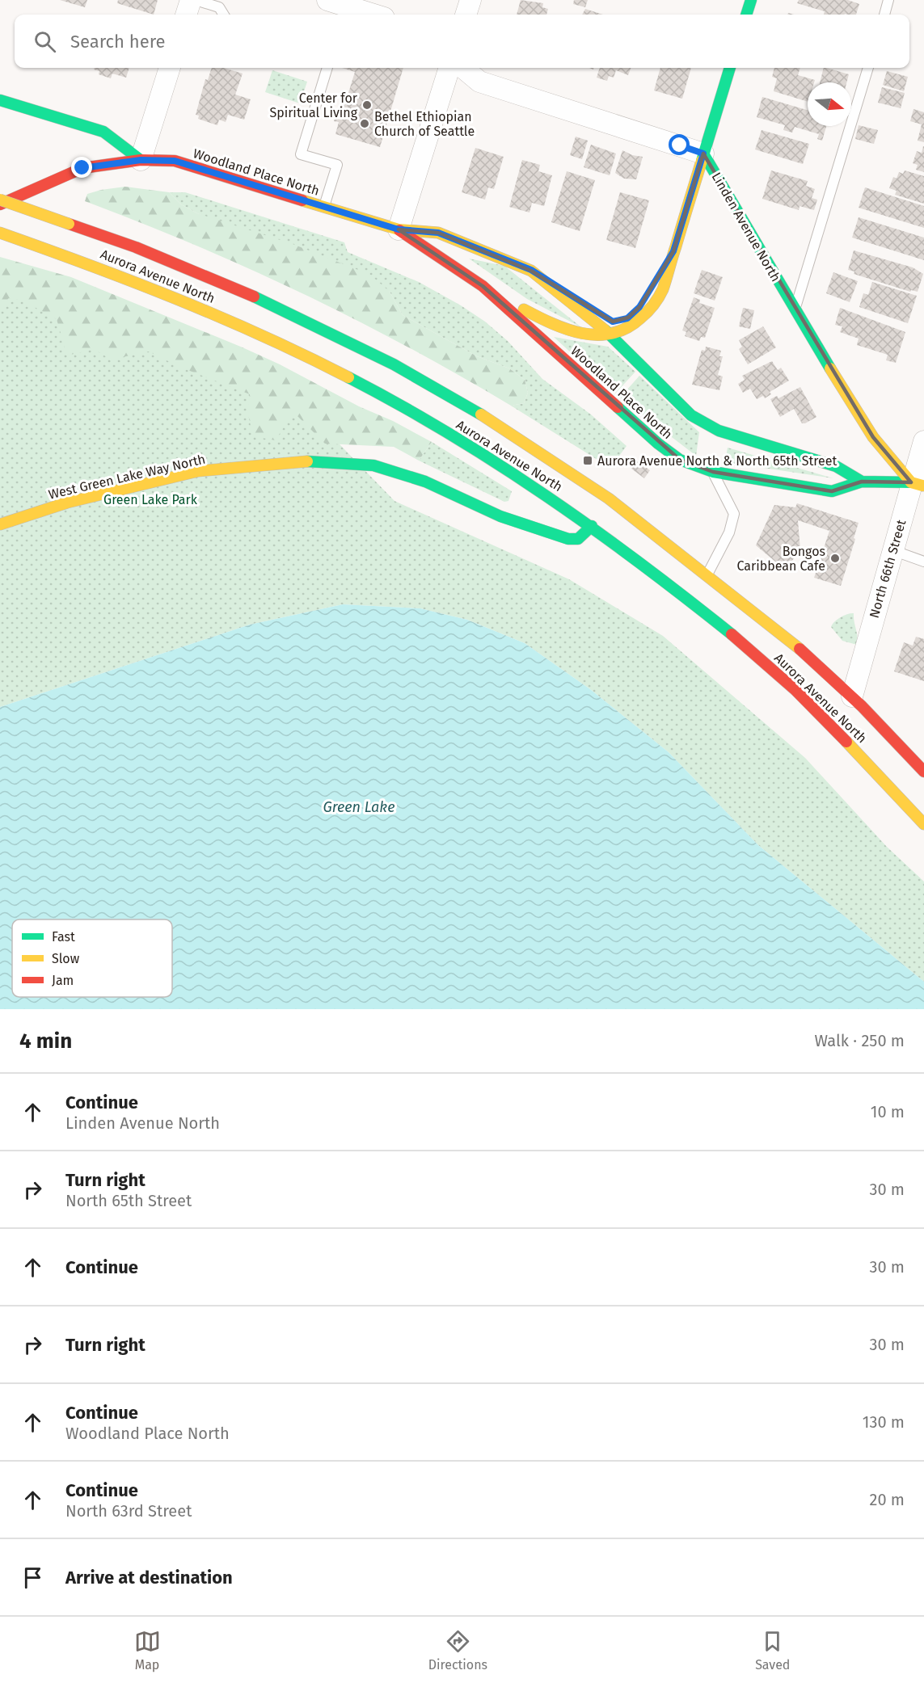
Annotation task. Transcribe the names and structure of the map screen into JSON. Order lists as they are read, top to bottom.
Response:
{
  "streets": {
    "main road": [
      "Woodland Place North",
      "Linden Avenue North",
      "Aurora Avenue North",
      "West Green Lake Way North"
    ],
    "street": ["North 66th Street"]
  },
  "crossings": [
    ["Woodland Place North", "Linden Avenue North"],
    ["Woodland Place North", "North 66th Street"],
    ["Linden Avenue North", "North 66th Street"],
    ["Aurora Avenue North", "West Green Lake Way North"],
    ["Aurora Avenue North", "North 66th Street"]
  ],
  "water": ["Green Lake"],
  "parks": ["Green Lake Park"],
  "places": {
    "other": ["Center for Spiritual Living", "Bethel Ethiopian Church of Seattle", "Bongos Caribbean Cafe"],
    "transit": ["Aurora Avenue North & North 65th Street"]
  },
  "legend": ["Fast", "Slow", "Jam"],
  "north": "right",
  "page": {
    "search": "Search here",
    "heading": ["4 min", "Walk · 250 m"],
    "list": [
      ["Continue", "Linden Avenue North", "10 m"],
      ["Turn right", "North 65th Street", "30 m"],
      ["Continue", "30 m"],
      ["Turn right", "30 m"],
      ["Continue", "Woodland Place North", "130 m"],
      ["Continue", "North 63rd Street", "20 m"],
      "Arrive at destination"
    ],
    "nav": ["Map", "Directions", "Saved"]
  }
}
